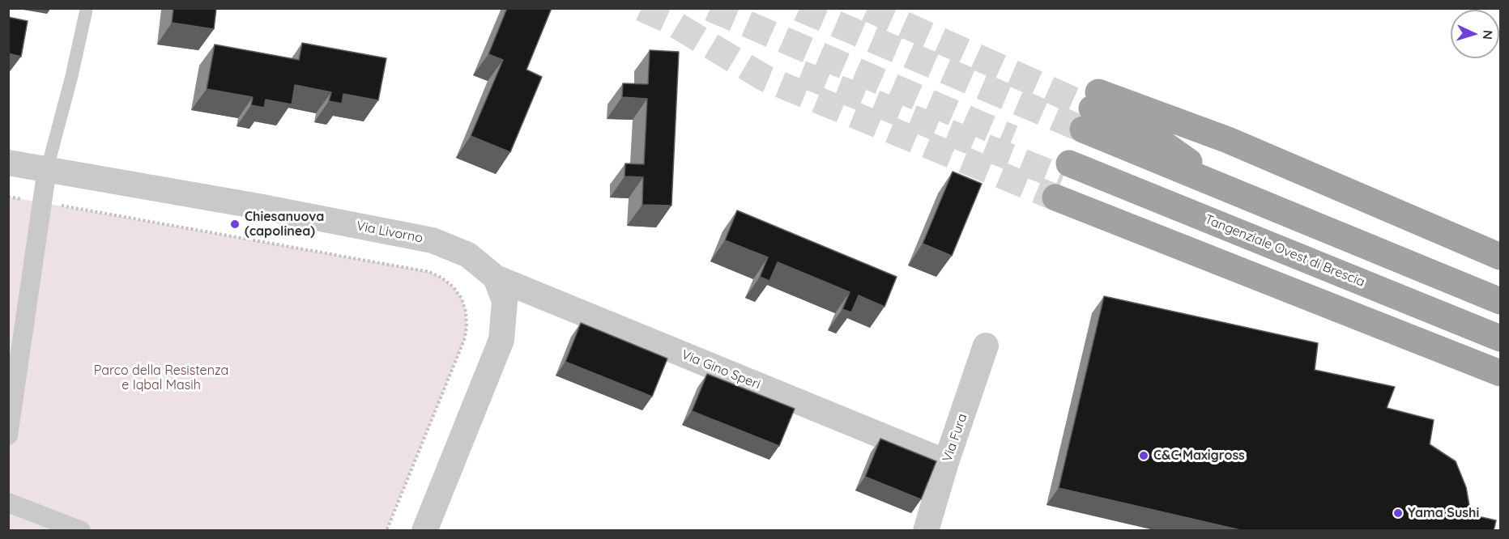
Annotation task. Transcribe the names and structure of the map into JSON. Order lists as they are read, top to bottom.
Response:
{
  "streets": {
    "highway": ["Tangenziale Ovest di Brescia"],
    "street": ["Via Livorno", "Via Gino Speri", "Via Fura"]
  },
  "crossings": [
    ["Via Livorno", "Via Gino Speri"],
    ["Via Gino Speri", "Via Fura"]
  ],
  "parks": ["Parco della Resistenza e Iqbal Masih"],
  "places": ["Chiesanuova (capolinea)", "C&C Maxigross", "Yama Sushi"],
  "north": "right"
}
